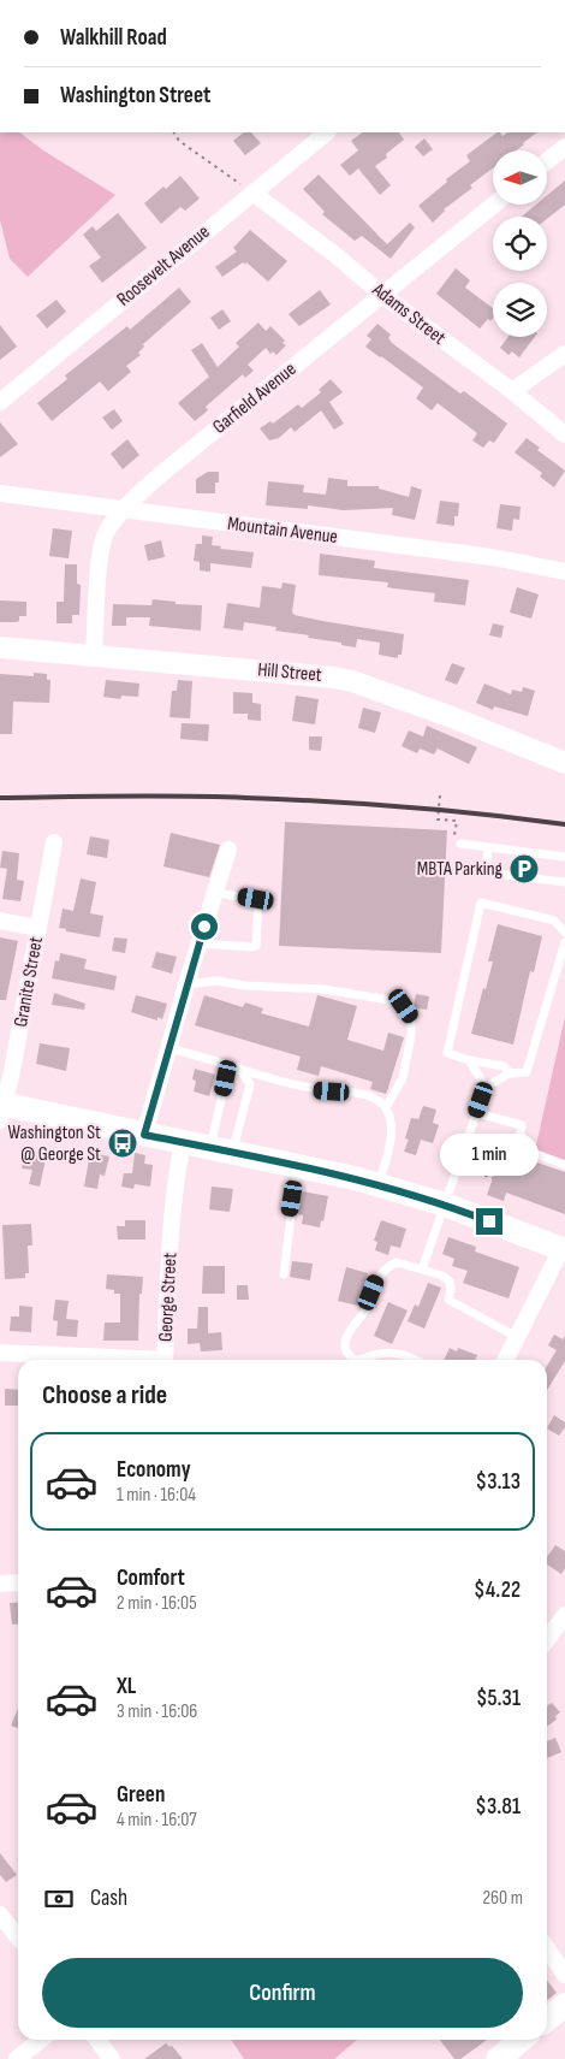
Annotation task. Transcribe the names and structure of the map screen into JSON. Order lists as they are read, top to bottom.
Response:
{
  "streets": {
    "street": [
      "Roosevelt Avenue",
      "Adams Street",
      "Garfield Avenue",
      "Mountain Avenue",
      "Hill Street",
      "Granite Street",
      "George Street"
    ]
  },
  "crossings": [
    ["Roosevelt Avenue", "Adams Street"],
    ["Adams Street", "Garfield Avenue"],
    ["Garfield Avenue", "Mountain Avenue"],
    ["Garfield Avenue", "Hill Street"]
  ],
  "places": {
    "parking": ["MBTA Parking"],
    "bus stop": ["Washington St @ George St"]
  },
  "north": "left",
  "page": {
    "banner": ["Walkhill Road", "Washington Street"],
    "bubble": "1 min",
    "heading": "Choose a ride",
    "list": [
      {
        "name": "Economy",
        "note": "1 min · 16:04",
        "value": "$3.13"
      },
      {
        "name": "Comfort",
        "note": "2 min · 16:05",
        "value": "$4.22"
      },
      {
        "name": "XL",
        "note": "3 min · 16:06",
        "value": "$5.31"
      },
      {
        "name": "Green",
        "note": "4 min · 16:07",
        "value": "$3.81"
      }
    ],
    "pay": ["Cash", "260 m"],
    "buttons": "Confirm"
  }
}
